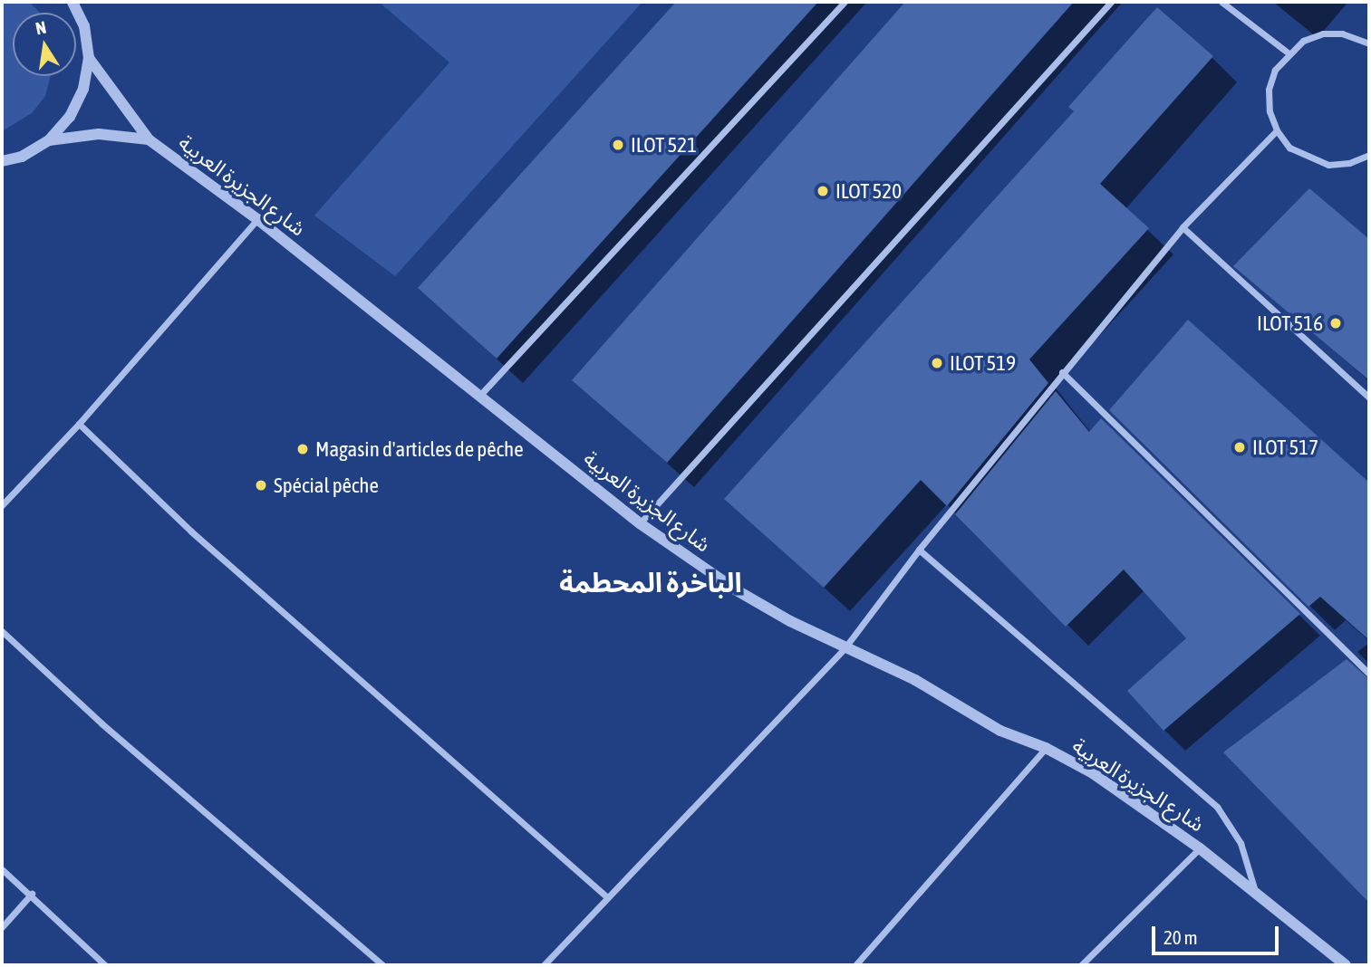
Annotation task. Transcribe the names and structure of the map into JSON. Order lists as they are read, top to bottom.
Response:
{
  "streets": {
    "street": ["شارع الجزيرة العربية"]
  },
  "districts": ["الباخرة المحطمة"],
  "places": [
    "ILOT 521",
    "ILOT 520",
    "ILOT 516",
    "ILOT 519",
    "ILOT 517",
    "Magasin d'articles de pêche",
    "Spécial pêche"
  ],
  "scale_bar": "20 m",
  "north": "top"
}
